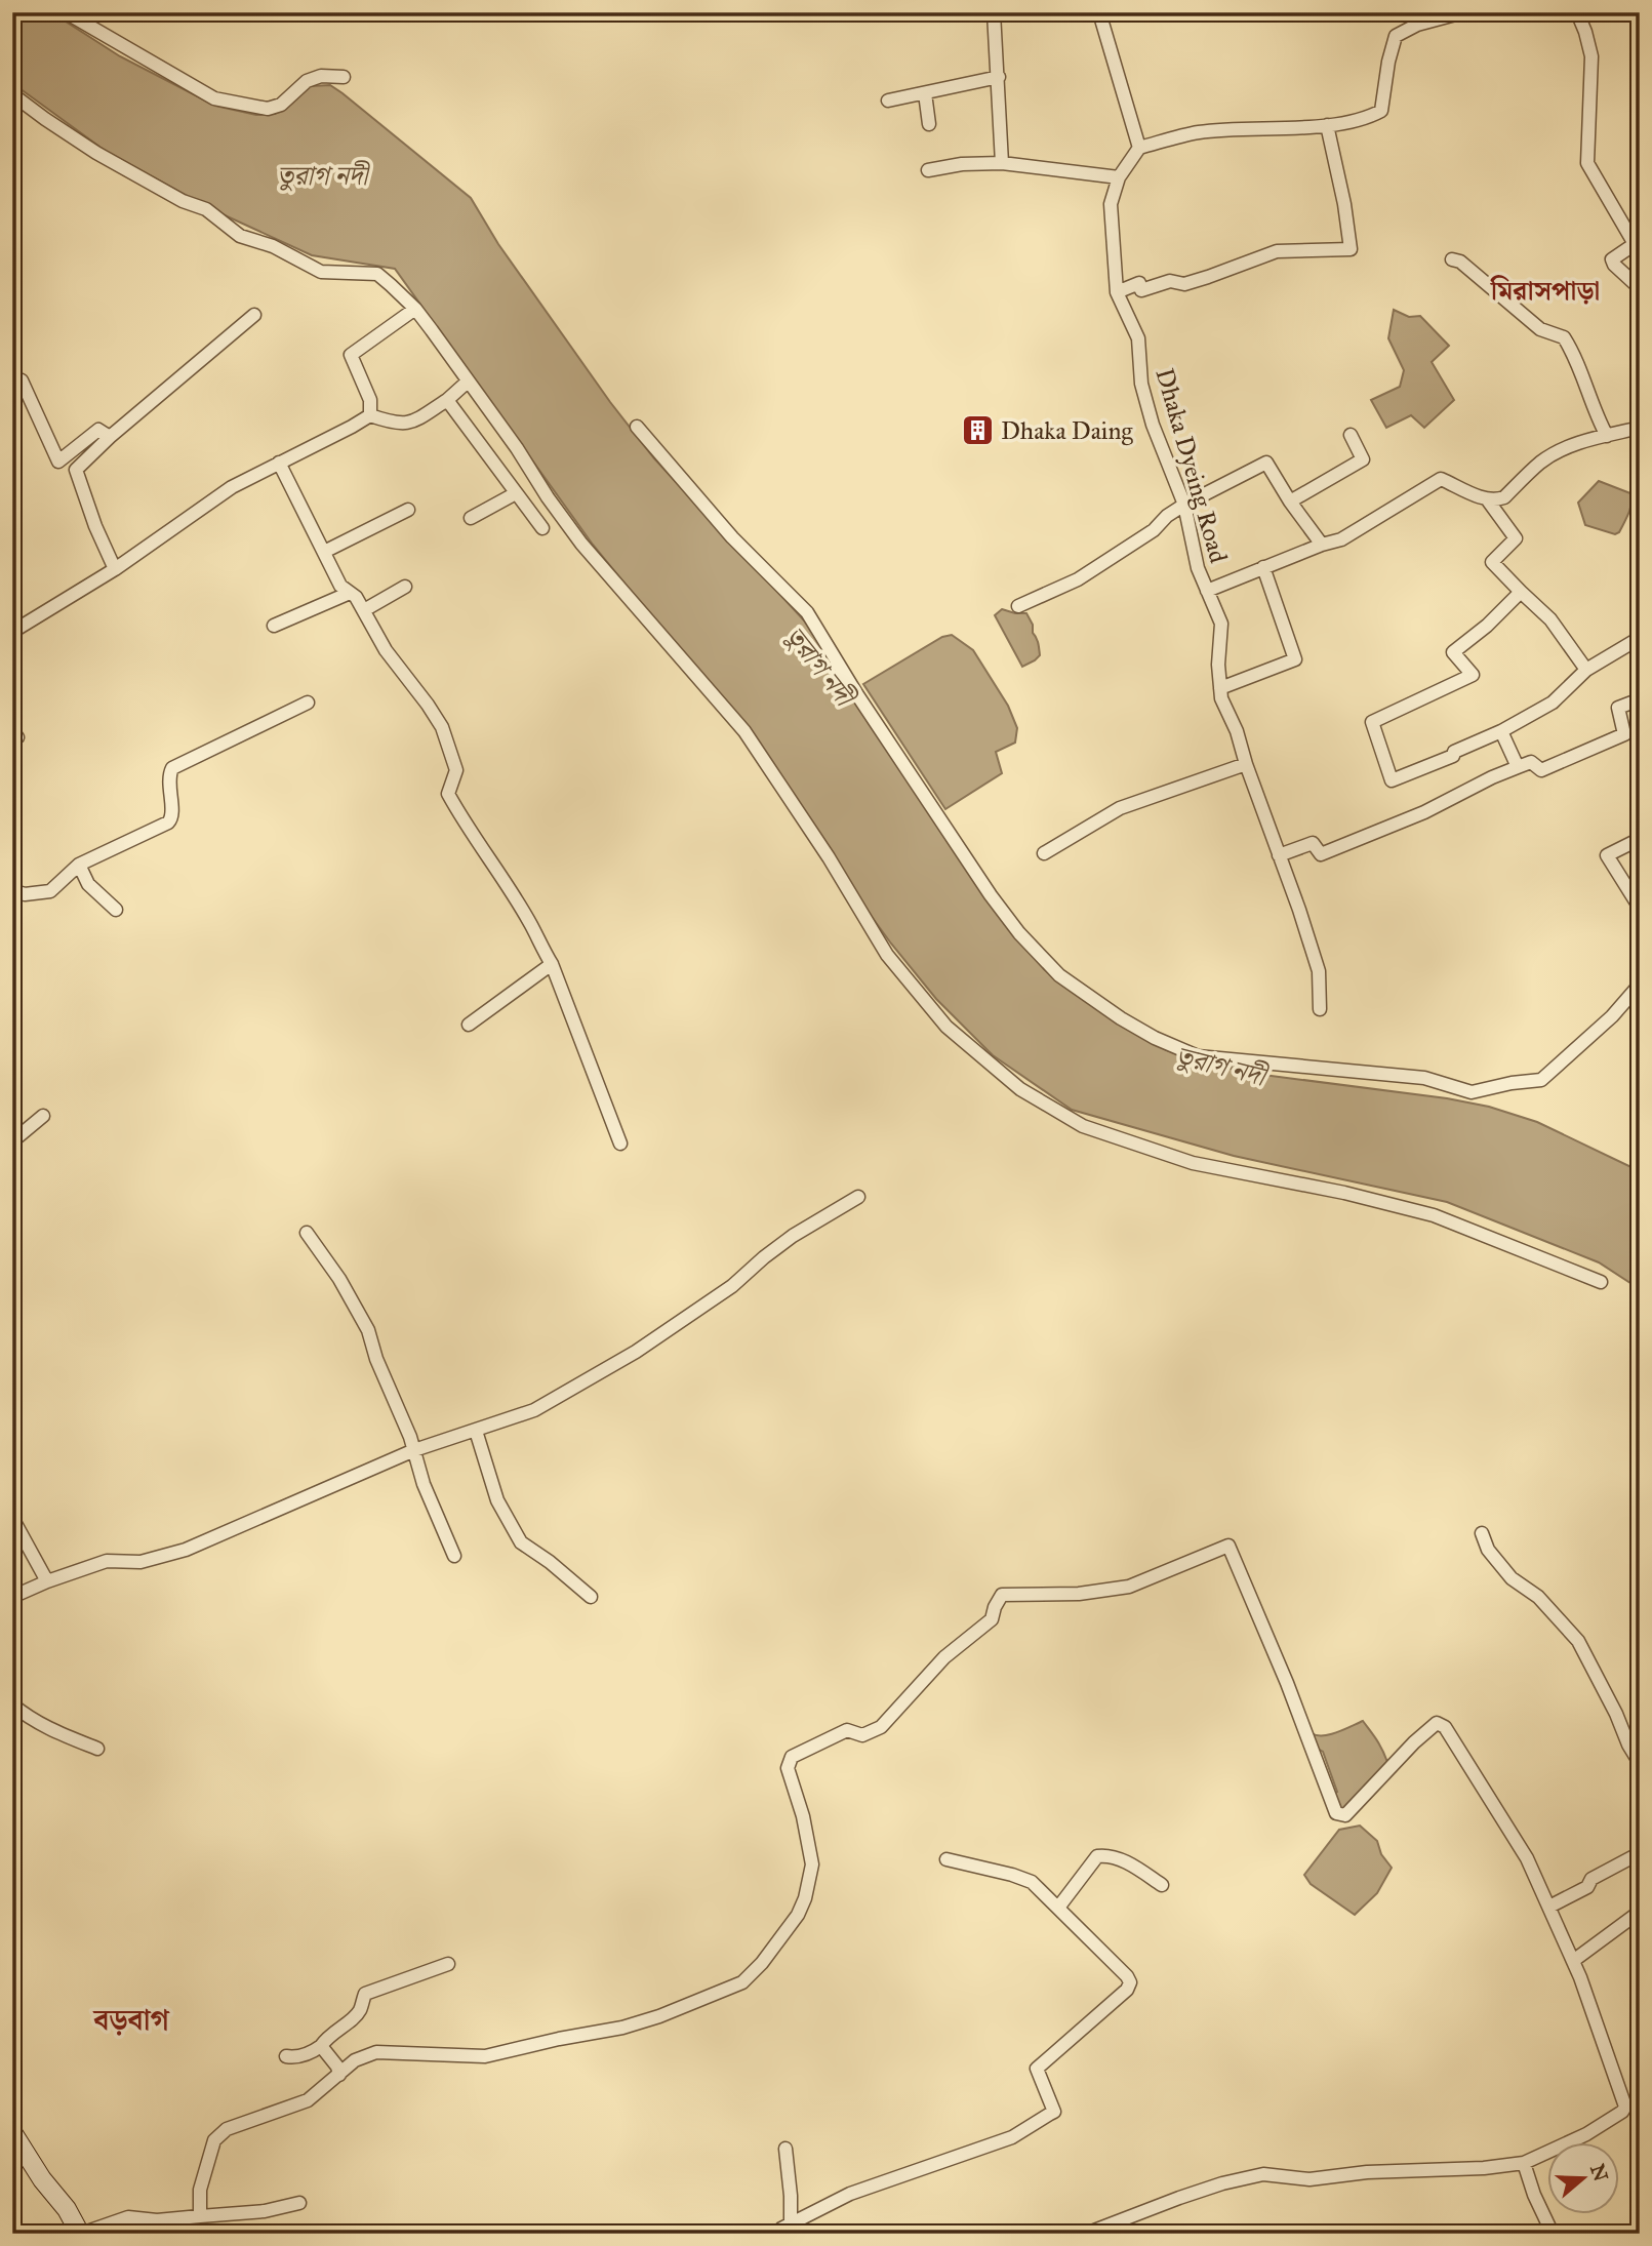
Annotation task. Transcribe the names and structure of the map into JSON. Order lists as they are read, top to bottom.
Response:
{
  "streets": {
    "street": ["Dhaka Dyeing Road"]
  },
  "districts": ["মিরাসপাড়া", "বড়বাগ"],
  "water": ["তুরাগ নদী"],
  "places": {
    "building": ["Dhaka Daing"]
  },
  "north": "right"
}
